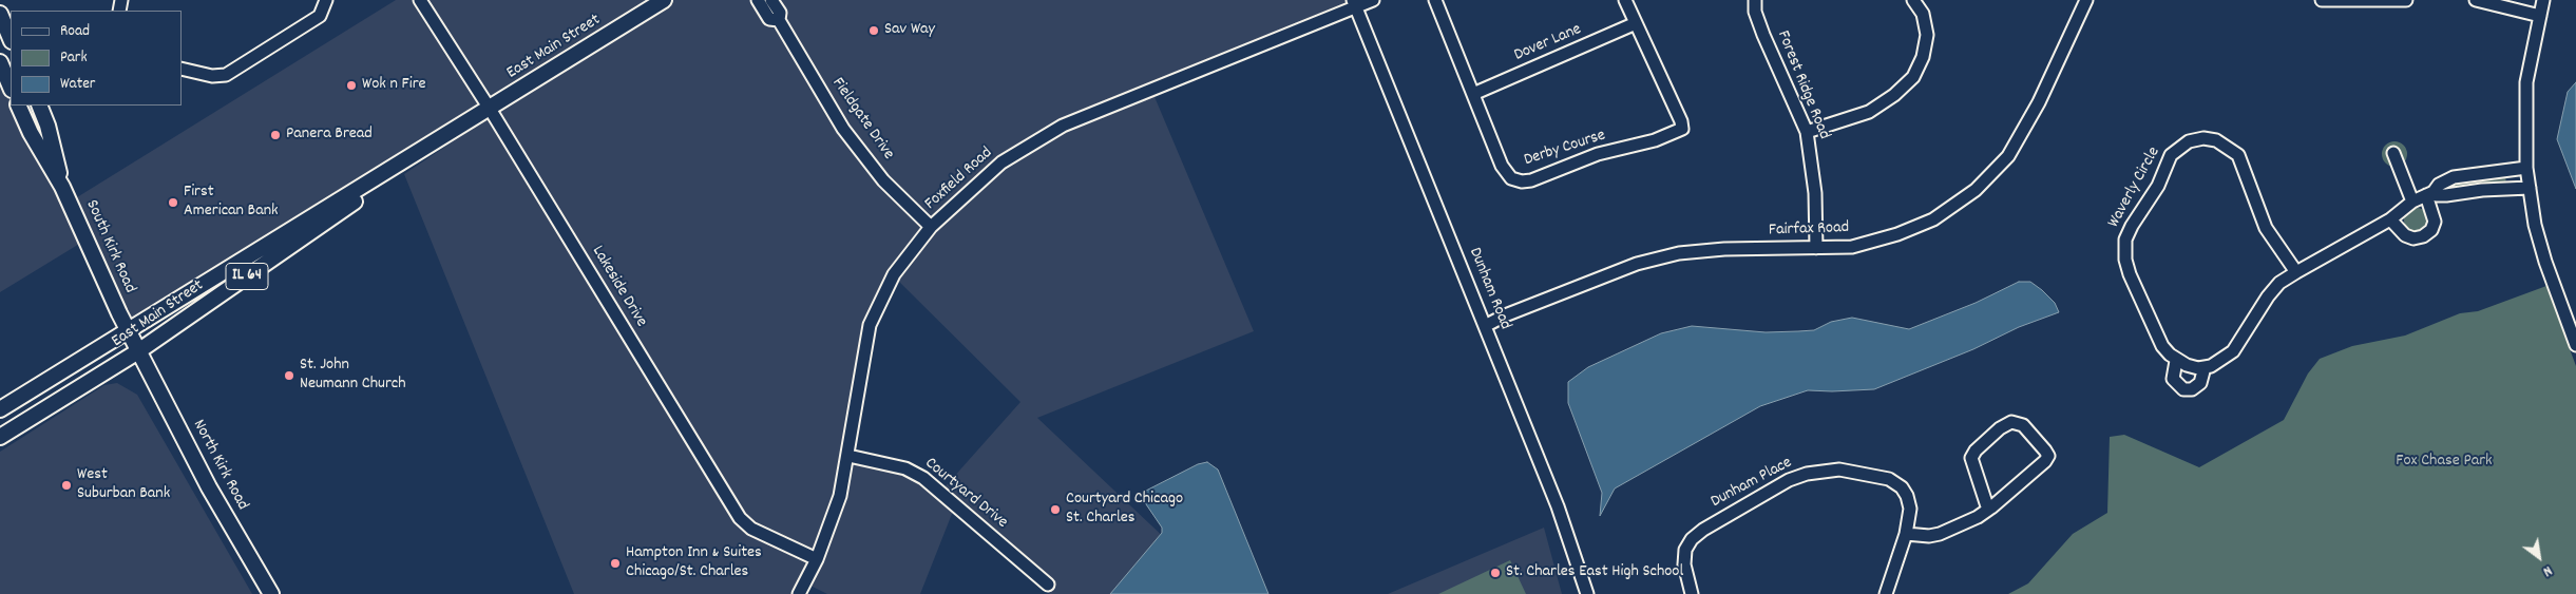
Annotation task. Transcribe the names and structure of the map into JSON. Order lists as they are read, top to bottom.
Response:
{
  "streets": {
    "main road": [
      "East Main Street",
      "South Kirk Road",
      "IL 64",
      "North Kirk Road"
    ],
    "street": [
      "Dover Lane",
      "Forest Ridge Road",
      "Fieldgate Drive",
      "Derby Course",
      "Foxfield Road",
      "Waverly Circle",
      "Fairfax Road",
      "Lakeside Drive",
      "Dunham Road",
      "Dunham Place",
      "Courtyard Drive"
    ]
  },
  "crossings": [
    ["Dover Lane", "Derby Course"],
    ["East Main Street", "South Kirk Road"],
    ["East Main Street", "Lakeside Drive"],
    ["East Main Street", "North Kirk Road"],
    ["Forest Ridge Road", "Fairfax Road"],
    ["Fieldgate Drive", "Foxfield Road"],
    ["Foxfield Road", "Lakeside Drive"],
    ["Foxfield Road", "Dunham Road"],
    ["Foxfield Road", "Courtyard Drive"],
    ["Fairfax Road", "Dunham Road"],
    ["South Kirk Road", "North Kirk Road"]
  ],
  "parks": ["Fox Chase Park"],
  "places": [
    "Sav Way",
    "Wok n Fire",
    "Panera Bread",
    "First American Bank",
    "St. John Neumann Church",
    "West Suburban Bank",
    "Courtyard Chicago St. Charles",
    "Hampton Inn & Suites Chicago/St. Charles",
    "St. Charles East High School"
  ],
  "legend": ["Road", "Park", "Water"],
  "north": "bottom right"
}
